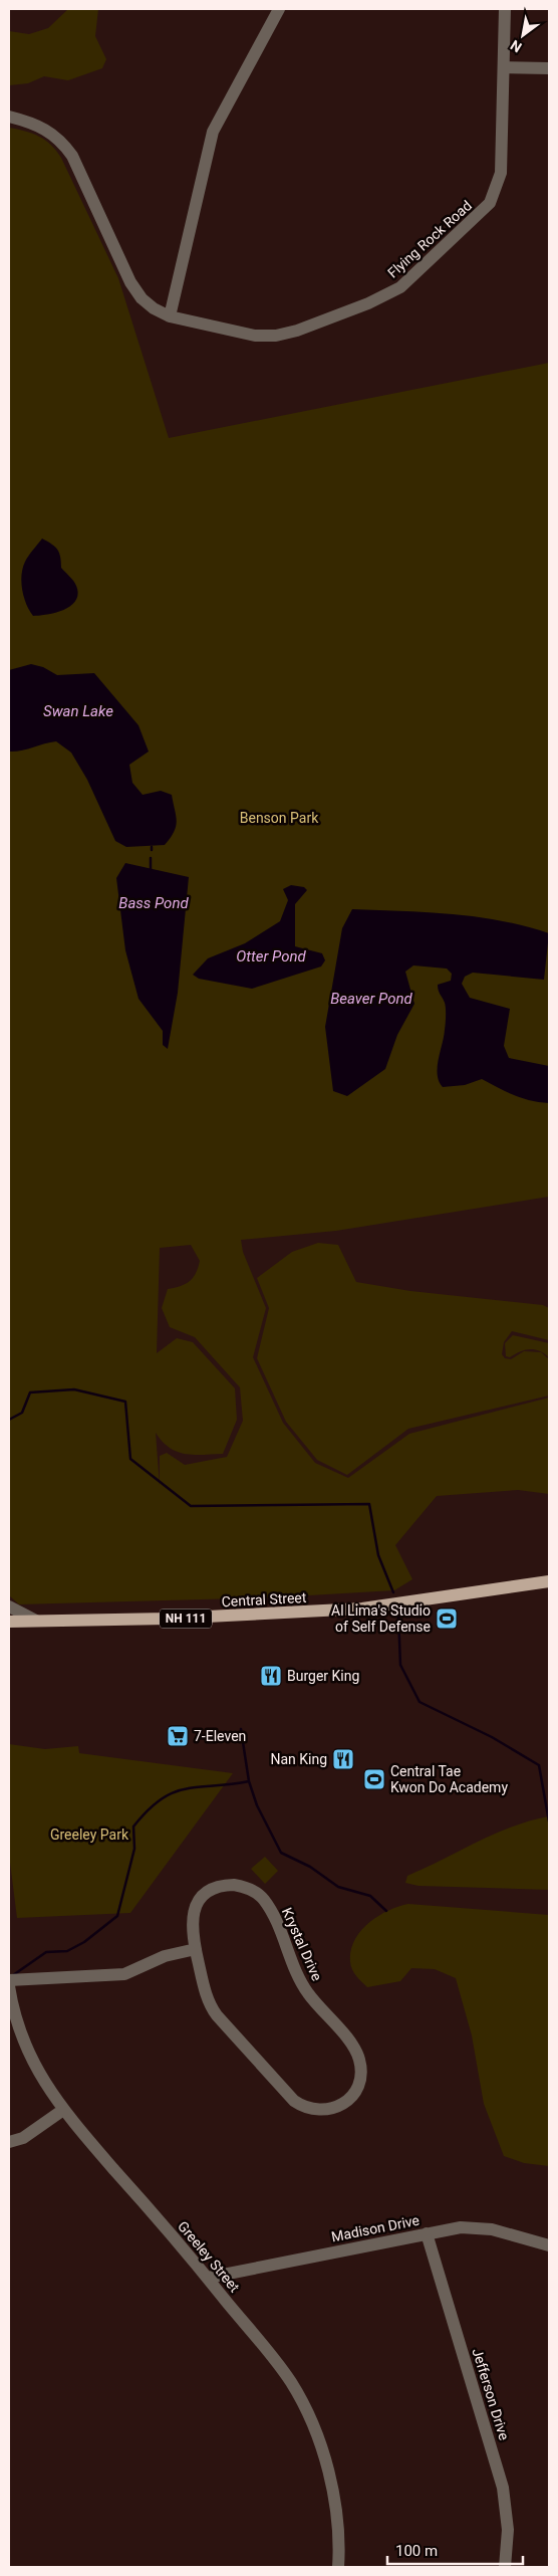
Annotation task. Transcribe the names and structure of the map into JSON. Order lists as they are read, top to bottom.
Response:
{
  "streets": {
    "main road": ["Central Street", "NH 111"],
    "street": [
      "Flying Rock Road",
      "Krystal Drive",
      "Madison Drive",
      "Greeley Street",
      "Jefferson Drive"
    ]
  },
  "crossings": [
    ["Madison Drive", "Greeley Street"],
    ["Madison Drive", "Jefferson Drive"]
  ],
  "water": [
    "Swan Lake",
    "Bass Pond",
    "Otter Pond",
    "Beaver Pond"
  ],
  "parks": ["Benson Park", "Greeley Park"],
  "places": {
    "sports": ["Al Lima's Studio of Self Defense", "Central Tae Kwon Do Academy"],
    "restaurant": ["Burger King", "Nan King"],
    "supermarket": ["7-Eleven"]
  },
  "scale_bar": "100 m",
  "north": "bottom left"
}
